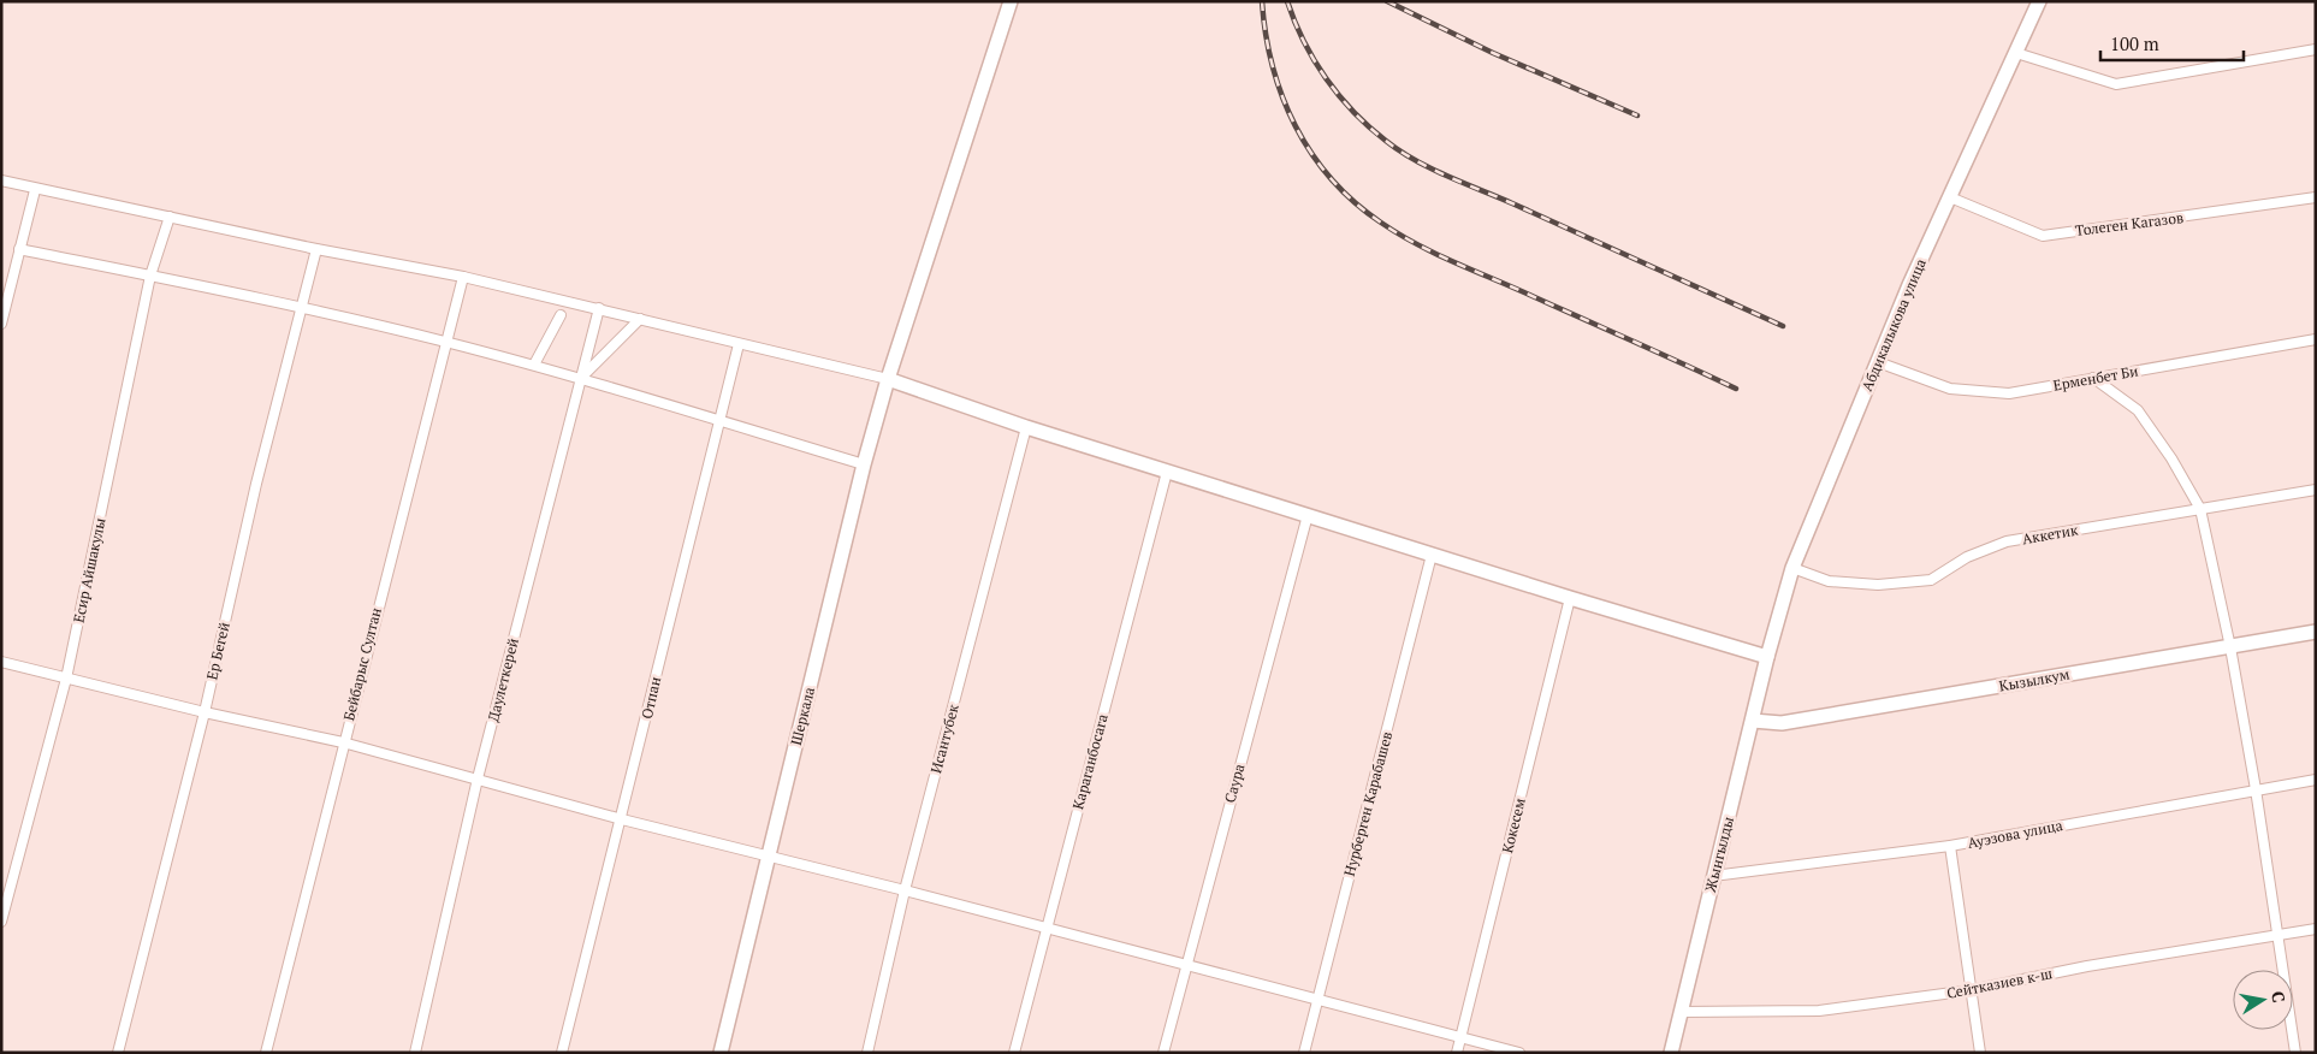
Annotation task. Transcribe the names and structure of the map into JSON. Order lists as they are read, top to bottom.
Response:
{
  "streets": {
    "street": [
      "Толеген Кагазов",
      "Абдикалыкова улица",
      "Ерменбет Би",
      "Аккетик",
      "Есир Айшакулы",
      "Ер Бегей",
      "Бейбарыс Султан",
      "Даулеткерей",
      "Кызылкум",
      "Отпан",
      "Шеркала",
      "Исантубек",
      "Караганбосага",
      "Саура",
      "Нурберген Карабашев",
      "Кокесем",
      "Ауэзова улица",
      "Жынгылды",
      "Сейтказиев к-ш"
    ]
  },
  "crossings": [
    ["Толеген Кагазов", "Абдикалыкова улица"],
    ["Абдикалыкова улица", "Ерменбет Би"],
    ["Абдикалыкова улица", "Аккетик"],
    ["Абдикалыкова улица", "Жынгылды"],
    ["Кызылкум", "Жынгылды"],
    ["Ауэзова улица", "Жынгылды"],
    ["Жынгылды", "Сейтказиев к-ш"]
  ],
  "scale_bar": "100 m",
  "north": "right"
}
